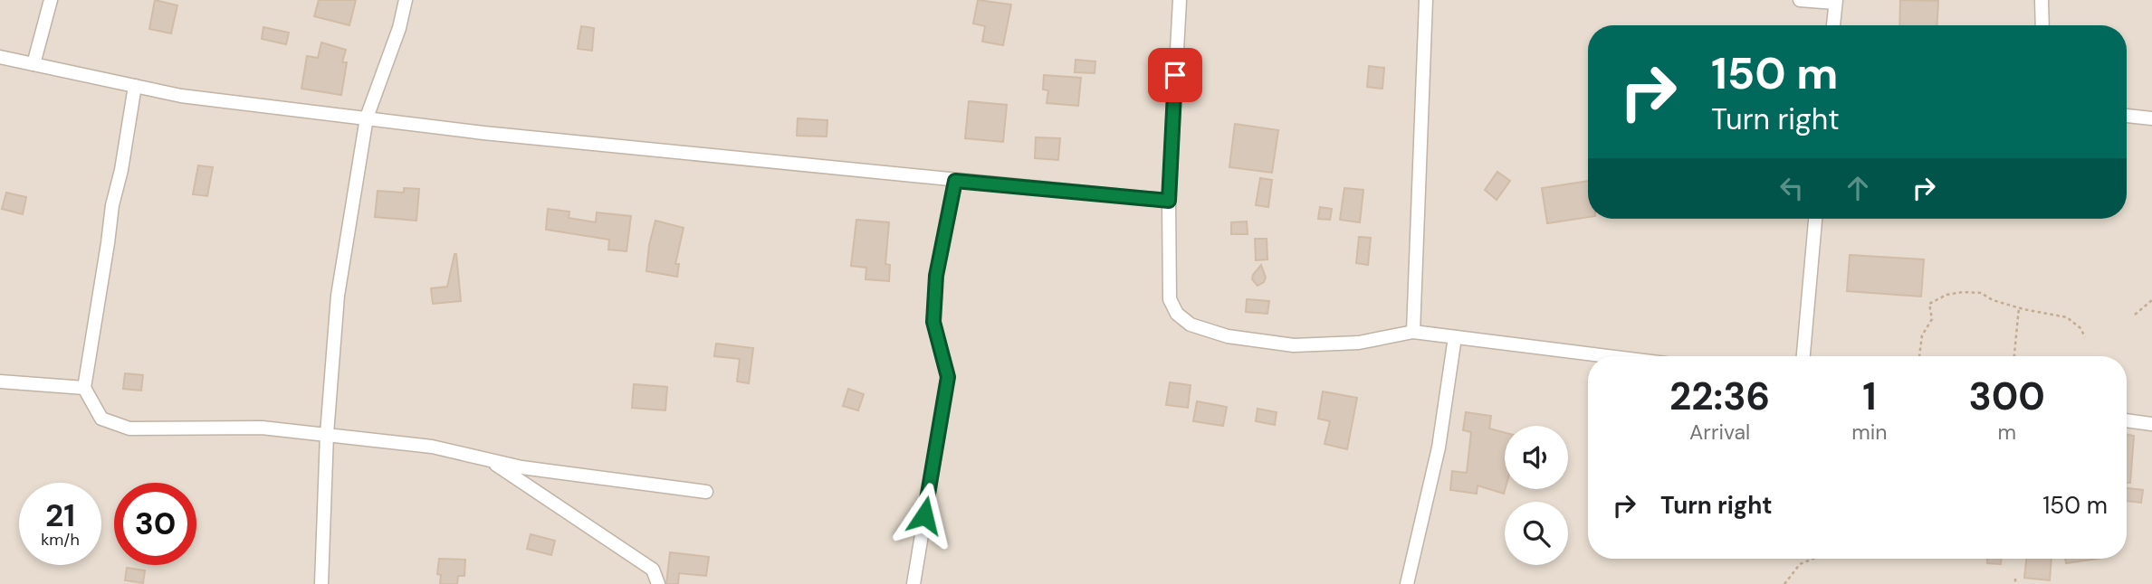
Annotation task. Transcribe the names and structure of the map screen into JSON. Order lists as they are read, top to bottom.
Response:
{
  "page": {
    "turn": ["150 m", "Turn right"],
    "eta": [
      "22:36",
      "Arrival",
      "1",
      "min",
      "300",
      "m"
    ],
    "list": [
      {
        "name": "Turn right",
        "value": "150 m"
      }
    ],
    "speed": "21 km/h",
    "limit": "30"
  }
}
